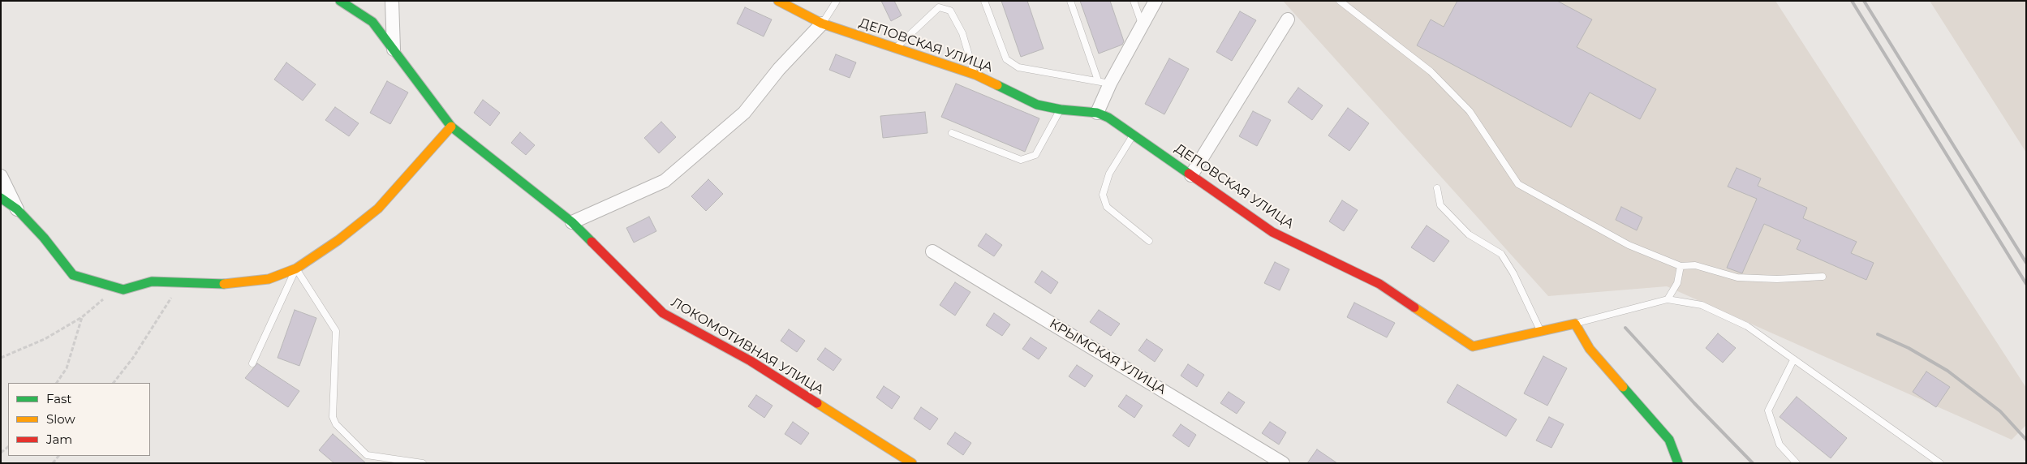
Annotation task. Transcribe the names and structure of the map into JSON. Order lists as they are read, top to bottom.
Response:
{
  "streets": {
    "street": ["ДЕПОВСКАЯ УЛИЦА", "ЛОКОМОТИВНАЯ УЛИЦА", "КРЫМСКАЯ УЛИЦА"]
  },
  "legend": ["Fast", "Slow", "Jam"]
}
